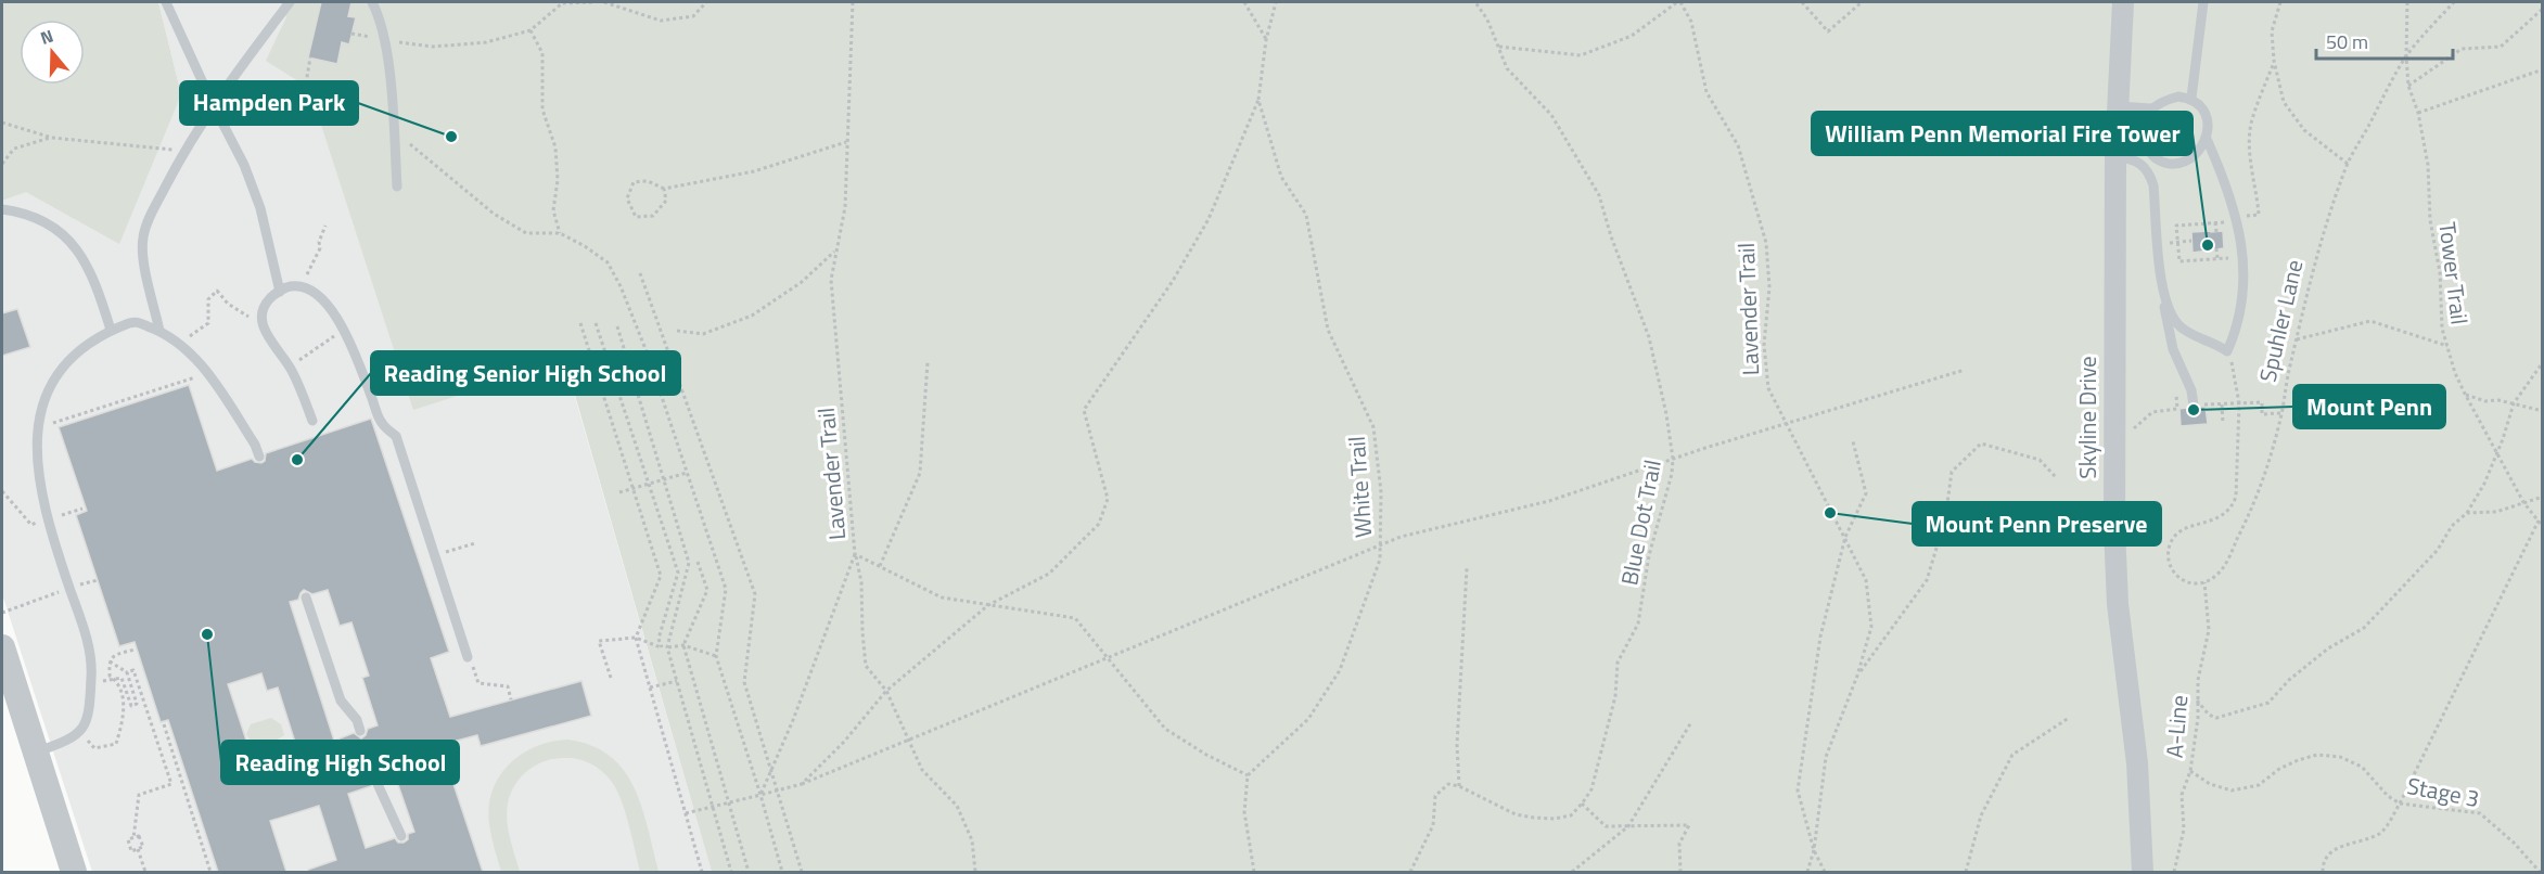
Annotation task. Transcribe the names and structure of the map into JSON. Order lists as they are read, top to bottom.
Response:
{
  "streets": {
    "street": ["Skyline Drive"],
    "lane": ["Spuhler Lane"],
    "path": [
      "Tower Trail",
      "Lavender Trail",
      "White Trail",
      "Blue Dot Trail",
      "A-Line",
      "Stage 3"
    ]
  },
  "crossings": [
    ["Tower Trail", "Spuhler Lane"],
    ["Lavender Trail", "White Trail"],
    ["Spuhler Lane", "Skyline Drive"],
    ["Spuhler Lane", "A-Line"],
    ["A-Line", "Stage 3"]
  ],
  "places": [
    "Hampden Park",
    "William Penn Memorial Fire Tower",
    "Mount Penn",
    "Reading Senior High School",
    "Mount Penn Preserve",
    "Reading High School"
  ],
  "scale_bar": "50 m",
  "north": "top"
}
